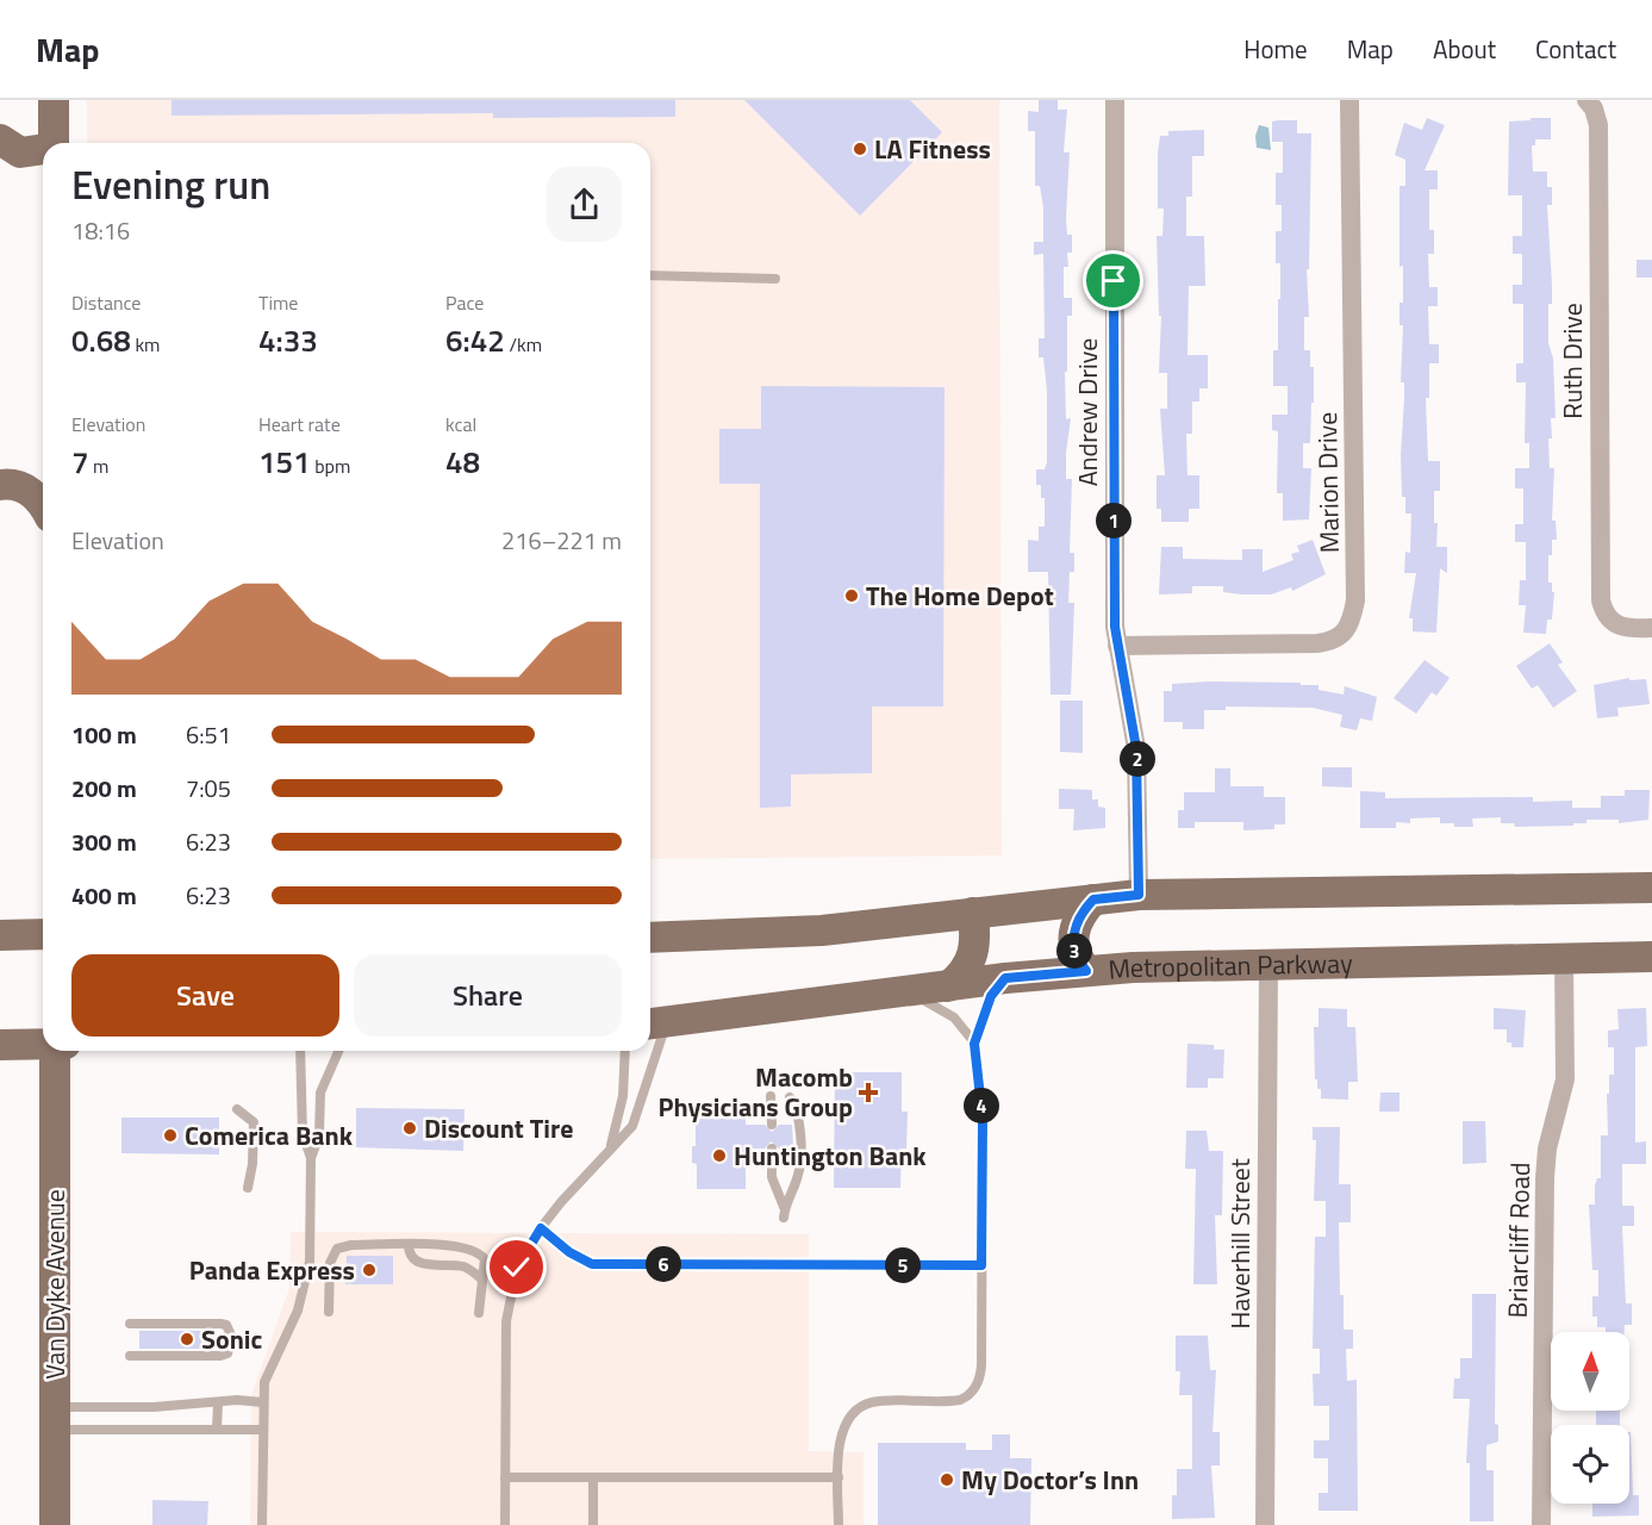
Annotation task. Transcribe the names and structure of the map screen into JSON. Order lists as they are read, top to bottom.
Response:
{
  "streets": {
    "main road": ["Metropolitan Parkway", "Van Dyke Avenue"],
    "street": [
      "Ruth Drive",
      "Andrew Drive",
      "Marion Drive",
      "Briarcliff Road",
      "Haverhill Street"
    ]
  },
  "crossings": [
    ["Andrew Drive", "Marion Drive"],
    ["Metropolitan Parkway", "Briarcliff Road"],
    ["Metropolitan Parkway", "Haverhill Street"]
  ],
  "places": {
    "other": [
      "LA Fitness",
      "The Home Depot",
      "Discount Tire",
      "Comerica Bank",
      "Huntington Bank",
      "Panda Express",
      "Sonic",
      "My Doctor’s Inn"
    ],
    "health": ["Macomb Physicians Group"]
  },
  "north": "top",
  "page": {
    "header": "Map",
    "nav": [
      "Home",
      "Map",
      "About",
      "Contact"
    ],
    "heading": ["Evening run", "18:16"],
    "stats": [
      ["Distance", "0.68 km"],
      ["Time", "4:33"],
      ["Pace", "6:42 /km"],
      ["Elevation", "7 m"],
      ["Heart rate", "151 bpm"],
      ["kcal", "48"]
    ],
    "pins": [
      "1",
      "2",
      "3",
      "4",
      "6",
      "5"
    ],
    "chart": ["Elevation", "216–221 m"],
    "list": [
      {
        "name": "100 m",
        "note": "6:51"
      },
      {
        "name": "200 m",
        "note": "7:05"
      },
      {
        "name": "300 m",
        "note": "6:23"
      },
      {
        "name": "400 m",
        "note": "6:23"
      }
    ],
    "buttons": ["Save", "Share"]
  }
}
